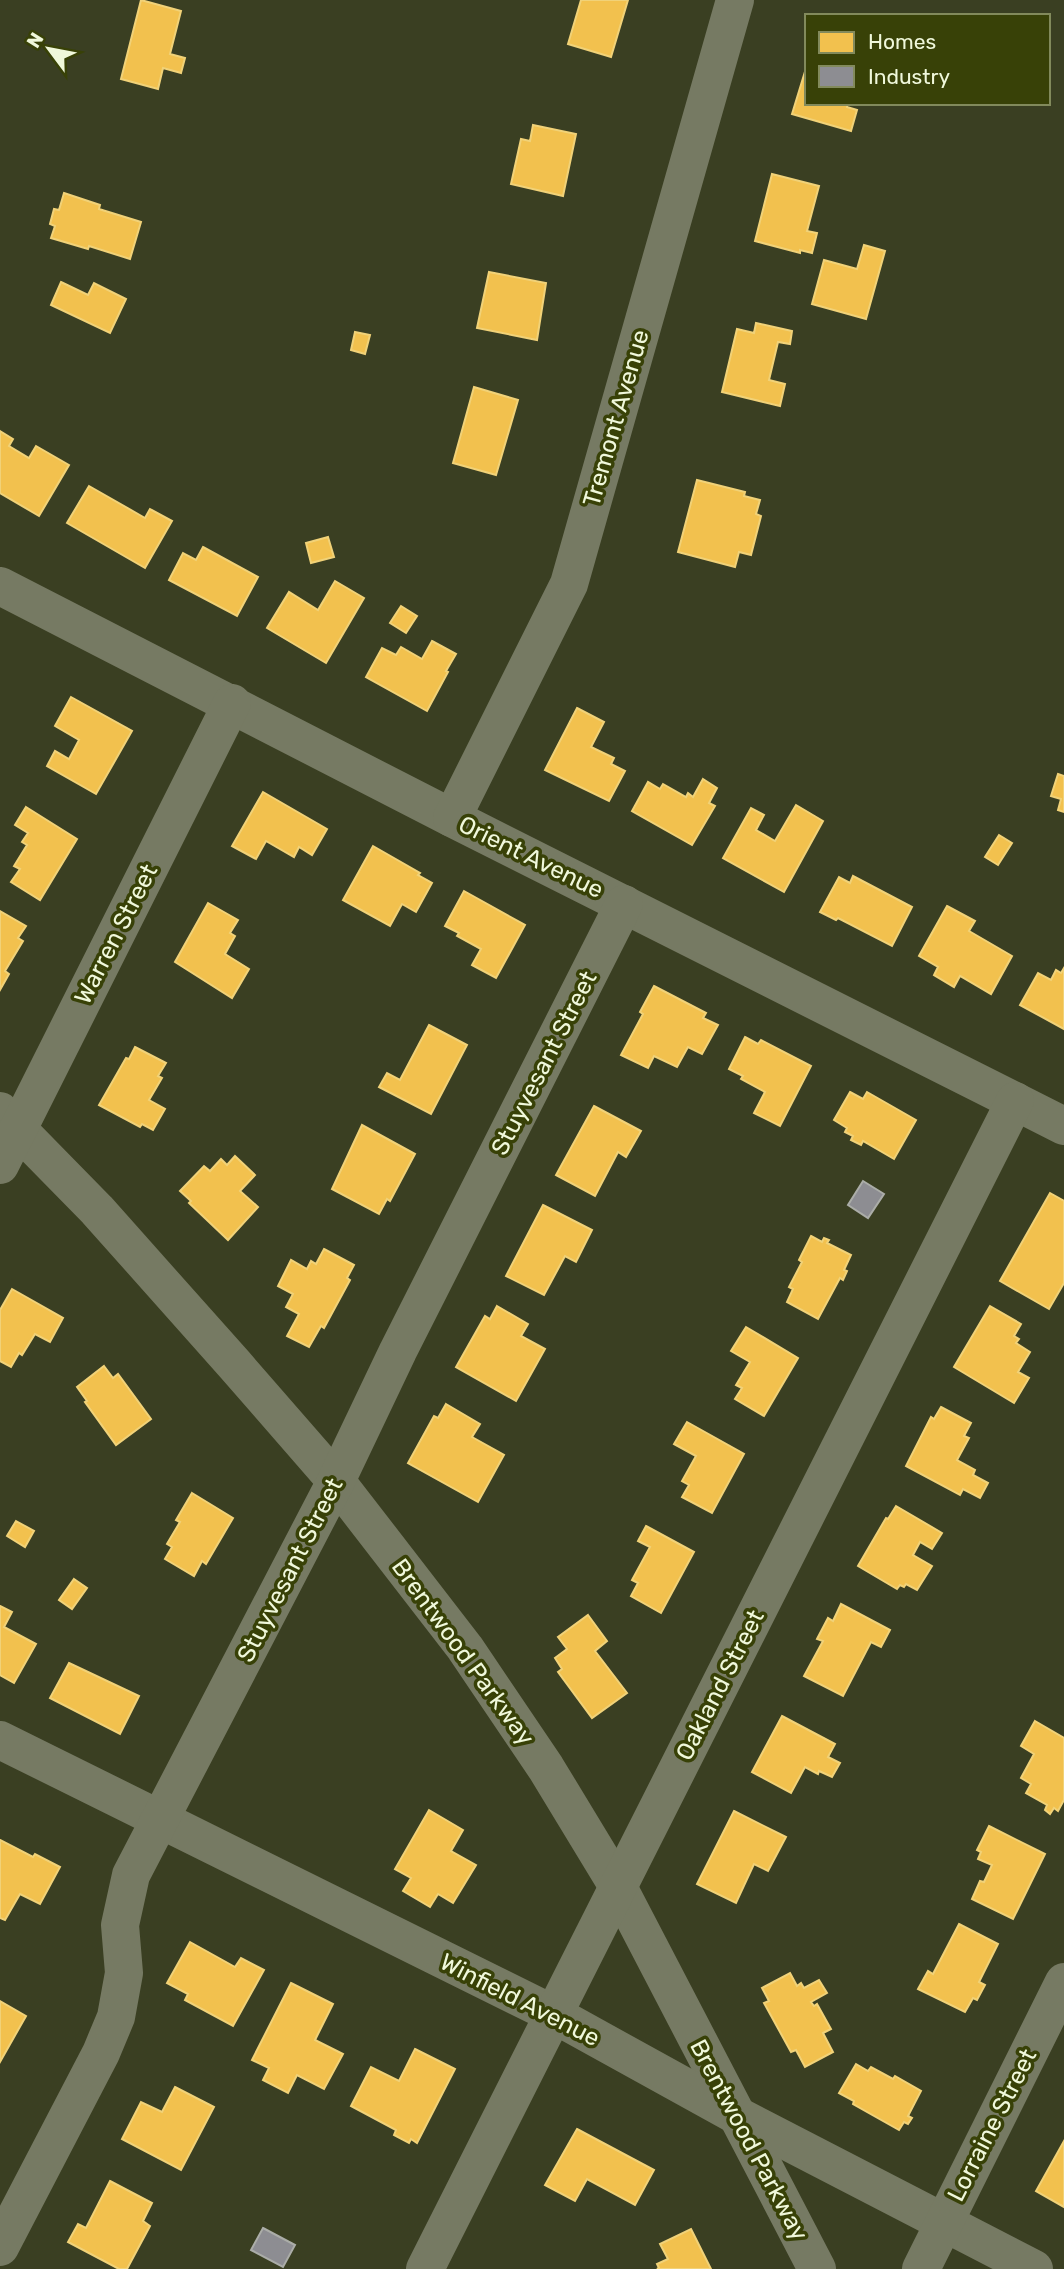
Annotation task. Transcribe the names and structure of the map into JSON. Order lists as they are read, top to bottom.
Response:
{
  "streets": {
    "street": [
      "Tremont Avenue",
      "Orient Avenue",
      "Warren Street",
      "Stuyvesant Street",
      "Brentwood Parkway",
      "Oakland Street",
      "Winfield Avenue",
      "Lorraine Street"
    ]
  },
  "crossings": [
    ["Tremont Avenue", "Orient Avenue"],
    ["Orient Avenue", "Warren Street"],
    ["Orient Avenue", "Stuyvesant Street"],
    ["Orient Avenue", "Oakland Street"],
    ["Warren Street", "Brentwood Parkway"],
    ["Stuyvesant Street", "Brentwood Parkway"],
    ["Stuyvesant Street", "Winfield Avenue"],
    ["Brentwood Parkway", "Oakland Street"],
    ["Brentwood Parkway", "Winfield Avenue"],
    ["Oakland Street", "Winfield Avenue"],
    ["Winfield Avenue", "Lorraine Street"]
  ],
  "legend": ["Homes", "Industry"],
  "north": "top left"
}
